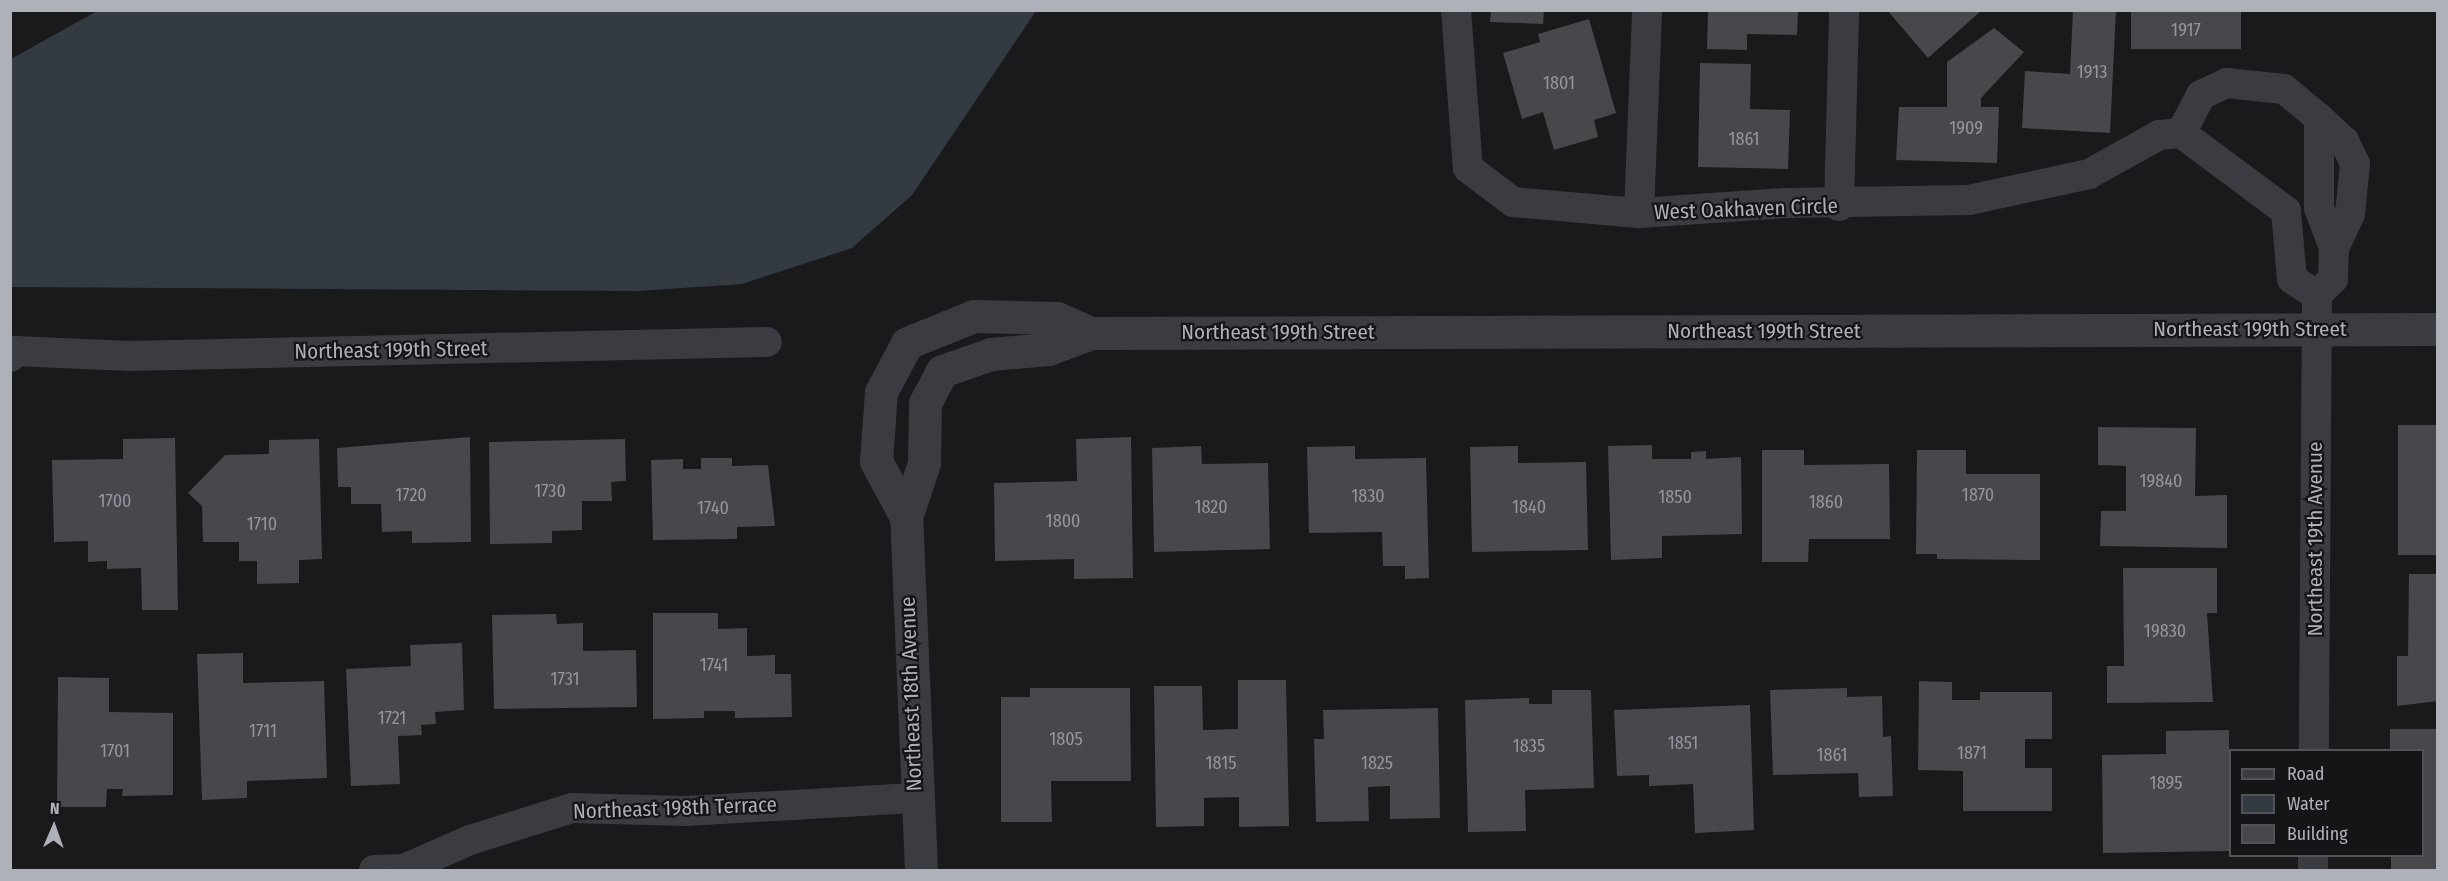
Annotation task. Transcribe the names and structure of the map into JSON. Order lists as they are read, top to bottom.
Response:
{
  "streets": {
    "street": [
      "West Oakhaven Circle",
      "Northeast 199th Street",
      "Northeast 19th Avenue",
      "Northeast 18th Avenue",
      "Northeast 198th Terrace"
    ]
  },
  "crossings": [
    ["Northeast 199th Street", "Northeast 19th Avenue"],
    ["Northeast 199th Street", "Northeast 18th Avenue"],
    ["Northeast 18th Avenue", "Northeast 198th Terrace"]
  ],
  "house_numbers": [
    "1917",
    "1913",
    "1801",
    "1909",
    "1861",
    "19840",
    "1730",
    "1720",
    "1870",
    "1830",
    "1850",
    "1700",
    "1860",
    "1820",
    "1840",
    "1740",
    "1800",
    "1710",
    "19830",
    "1741",
    "1731",
    "1721",
    "1711",
    "1805",
    "1851",
    "1835",
    "1701",
    "1871",
    "1861",
    "1815",
    "1825",
    "1895"
  ],
  "legend": ["Road", "Water", "Building"],
  "north": "top"
}
